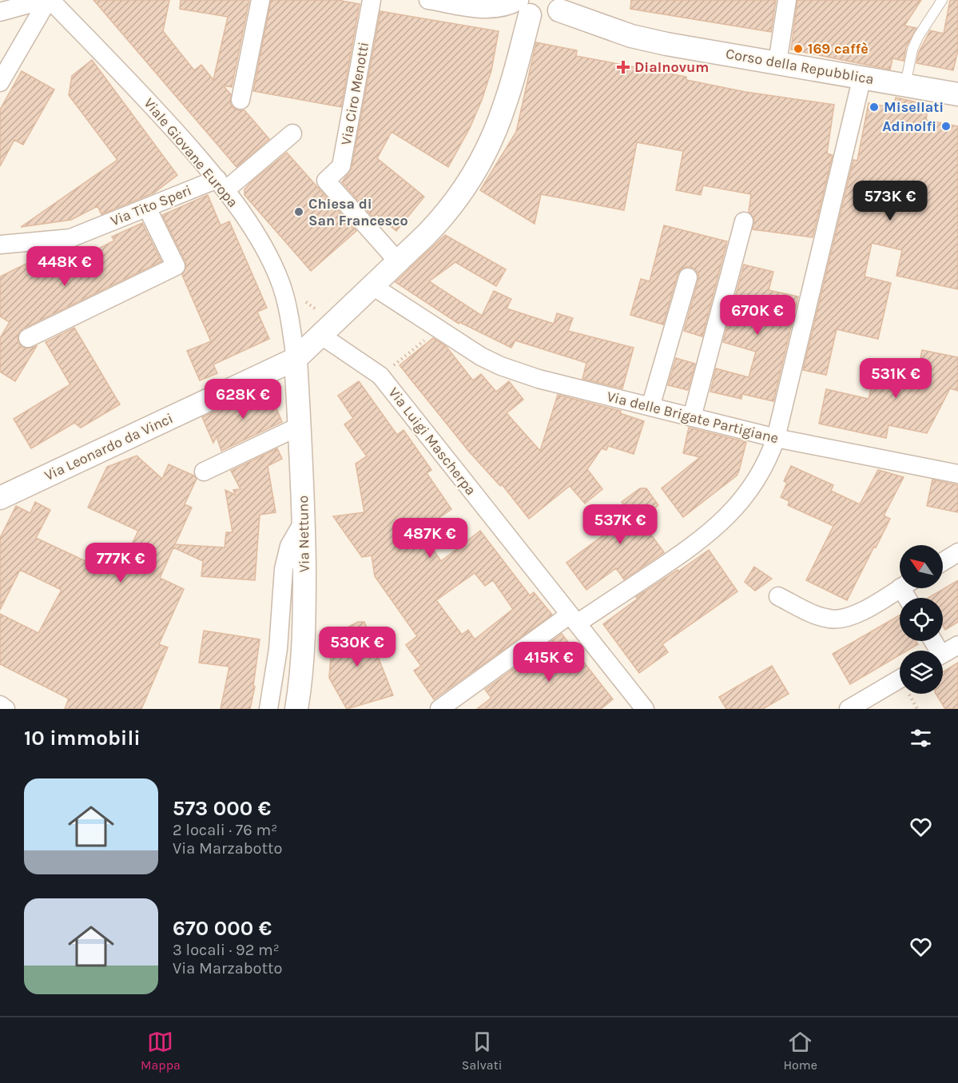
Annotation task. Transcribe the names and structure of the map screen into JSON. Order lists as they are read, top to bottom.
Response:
{
  "streets": {
    "street": [
      "Corso della Repubblica",
      "Via Ciro Menotti",
      "Viale Giovane Europa",
      "Via Tito Speri",
      "Via delle Brigate Partigiane",
      "Via Luigi Mascherpa",
      "Via Leonardo da Vinci",
      "Via Nettuno"
    ]
  },
  "crossings": [
    ["Via Ciro Menotti", "Via Leonardo da Vinci"],
    ["Viale Giovane Europa", "Via Tito Speri"],
    ["Viale Giovane Europa", "Via Leonardo da Vinci"],
    ["Viale Giovane Europa", "Via Nettuno"],
    ["Via delle Brigate Partigiane", "Via Leonardo da Vinci"],
    ["Via Luigi Mascherpa", "Via Leonardo da Vinci"],
    ["Via Leonardo da Vinci", "Via Nettuno"]
  ],
  "places": {
    "other": [
      "169 caffè",
      "Misellati",
      "Adinolfi",
      "Chiesa di San Francesco"
    ],
    "health": ["Dialnovum"]
  },
  "north": "top left",
  "page": {
    "price": [
      "573K €",
      "448K €",
      "670K €",
      "531K €",
      "628K €",
      "537K €",
      "487K €",
      "777K €",
      "530K €",
      "415K €"
    ],
    "heading": "10 immobili",
    "list": [
      {
        "name": "573 000 €",
        "note": "2 locali · 76 m² · Via Marzabotto"
      },
      {
        "name": "670 000 €",
        "note": "3 locali · 92 m² · Via Marzabotto"
      }
    ],
    "tabs": ["Mappa", "Salvati", "Home"]
  }
}
